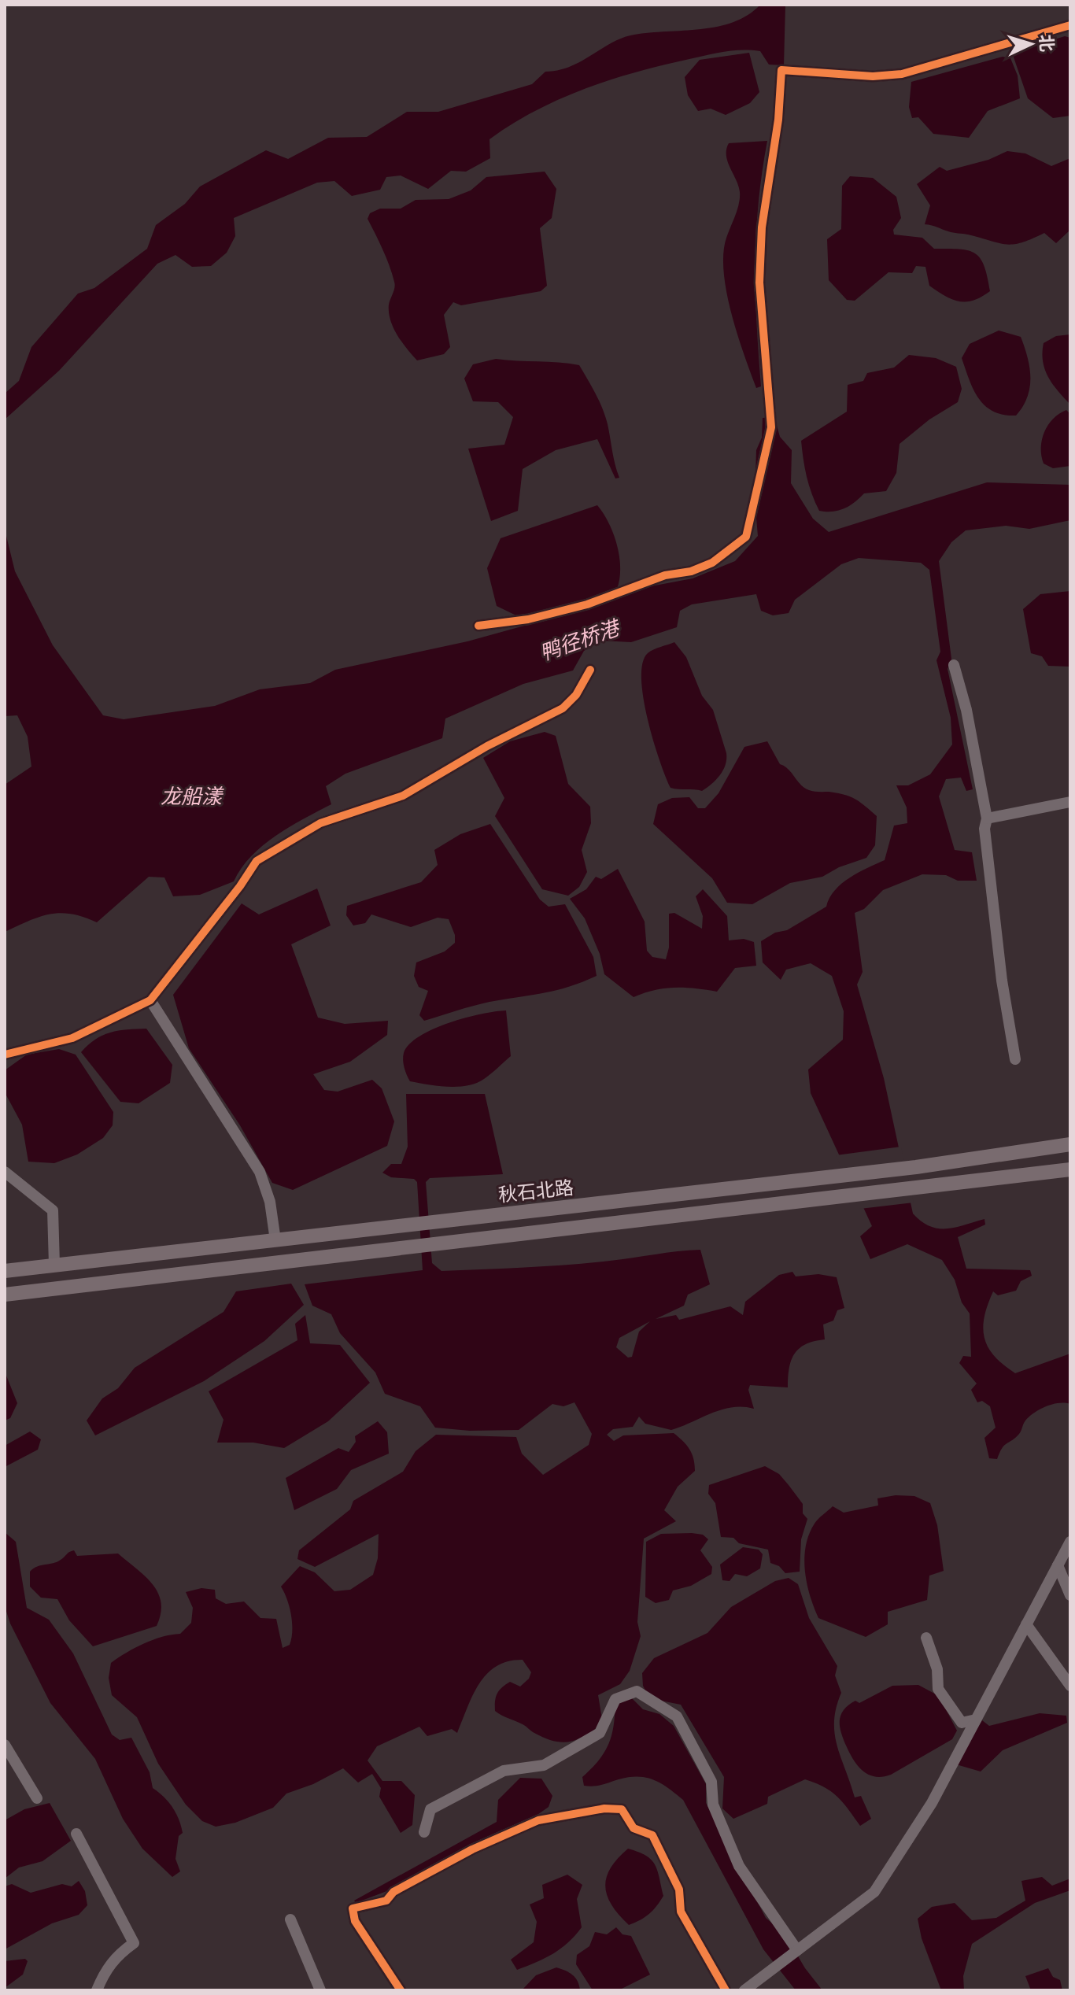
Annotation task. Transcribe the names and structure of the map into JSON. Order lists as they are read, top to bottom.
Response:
{
  "streets": {
    "main road": ["秋石北路"]
  },
  "water": ["鸭径桥港", "龙船漾"],
  "north": "right"
}
